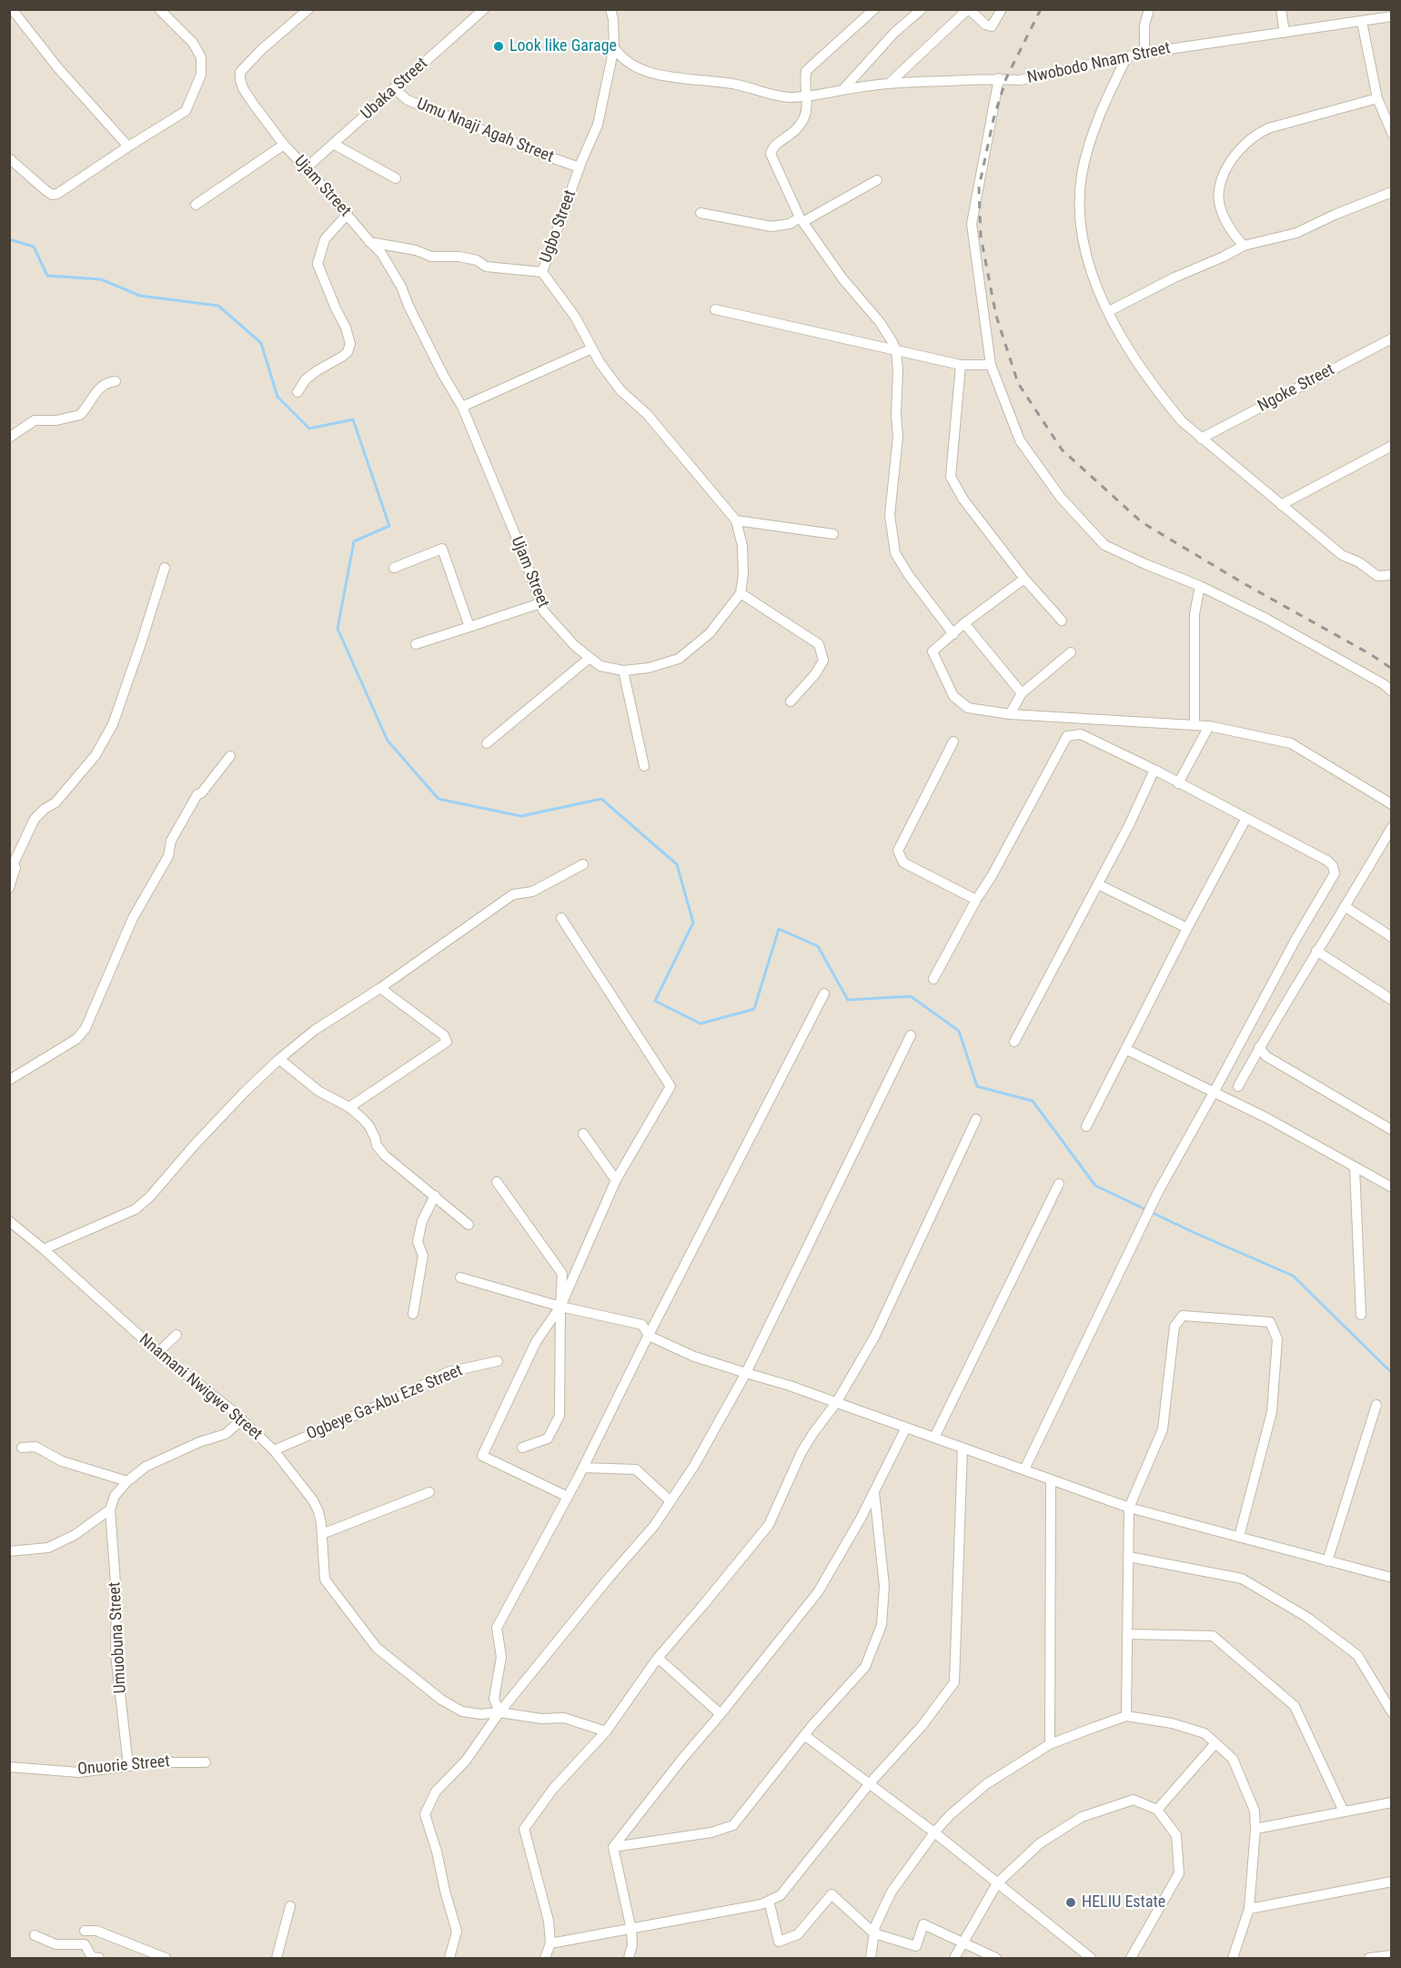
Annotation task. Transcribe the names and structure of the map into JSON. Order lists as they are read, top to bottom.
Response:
{
  "streets": {
    "street": [
      "Nwobodo Nnam Street",
      "Ubaka Street",
      "Umu Nnaji Agah Street",
      "Ujam Street",
      "Ugbo Street",
      "Ngoke Street",
      "Nnamani Nwigwe Street",
      "Ogbeye Ga-Abu Eze Street",
      "Umuobuna Street",
      "Onuorie Street"
    ]
  },
  "crossings": [
    ["Nwobodo Nnam Street", "Ugbo Street"],
    ["Ubaka Street", "Umu Nnaji Agah Street"],
    ["Ubaka Street", "Ujam Street"],
    ["Umu Nnaji Agah Street", "Ugbo Street"],
    ["Ujam Street", "Ugbo Street"],
    ["Nnamani Nwigwe Street", "Ogbeye Ga-Abu Eze Street"],
    ["Umuobuna Street", "Onuorie Street"]
  ],
  "places": ["Look like Garage", "HELIU Estate"]
}
